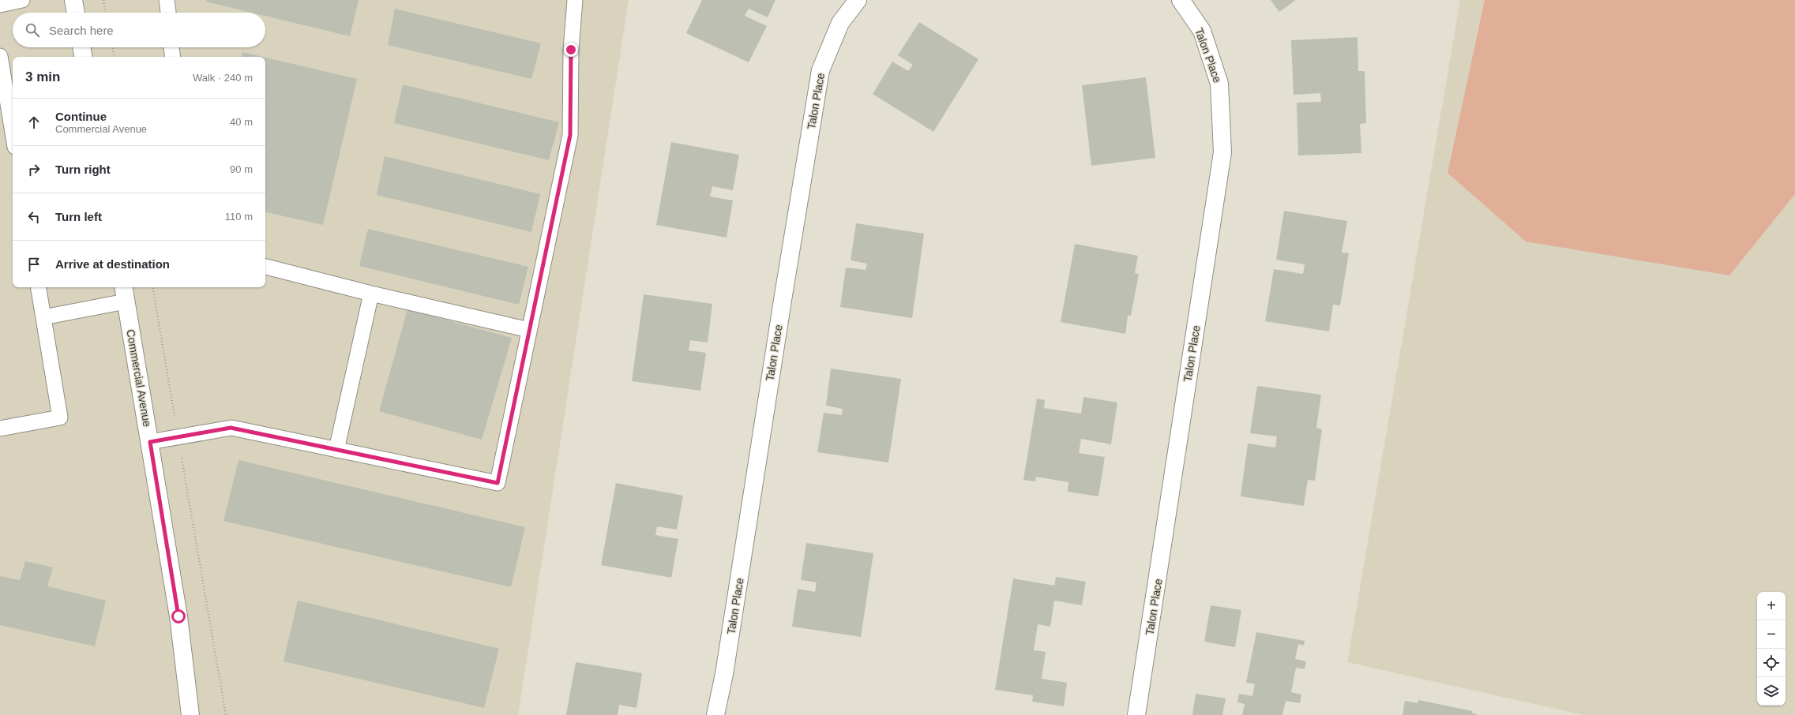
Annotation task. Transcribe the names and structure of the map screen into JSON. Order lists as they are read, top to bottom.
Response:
{
  "streets": {
    "street": ["Talon Place", "Commercial Avenue"]
  },
  "page": {
    "search": "Search here",
    "heading": ["3 min", "Walk · 240 m"],
    "list": [
      ["Continue", "Commercial Avenue", "40 m"],
      ["Turn right", "90 m"],
      ["Turn left", "110 m"],
      "Arrive at destination"
    ],
    "map_buttons": ["+", "−"]
  }
}
